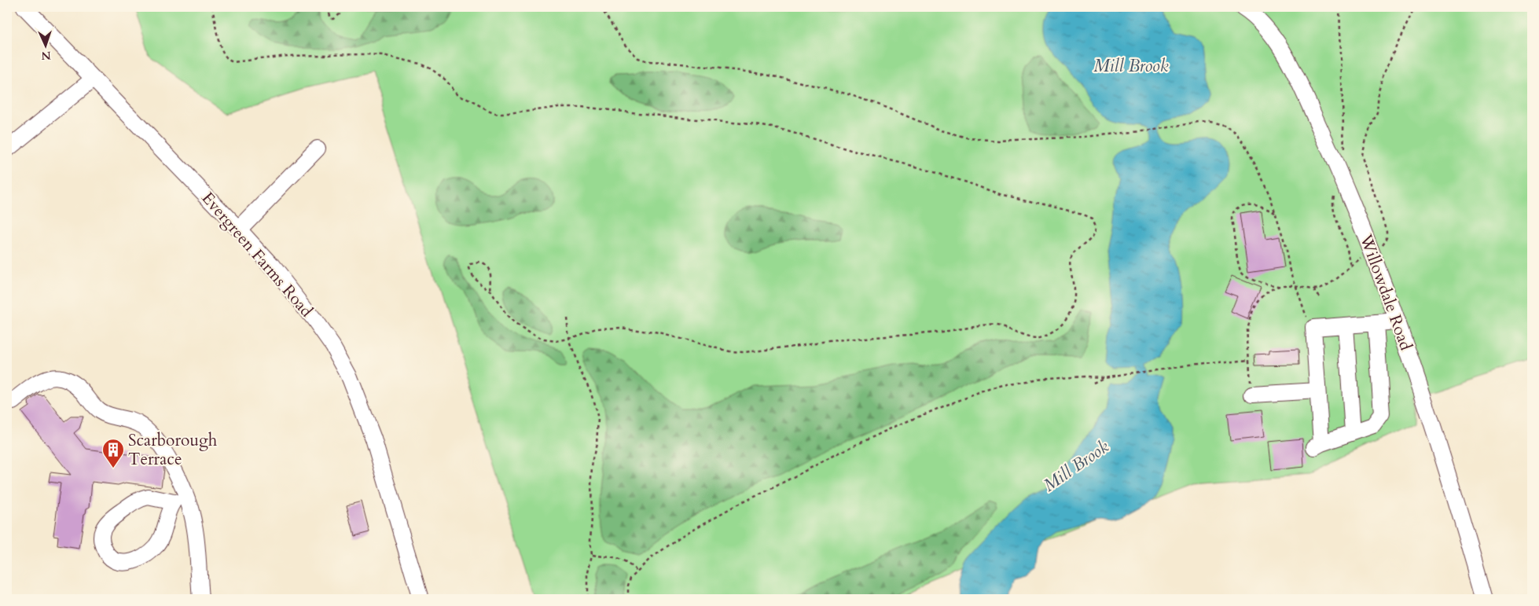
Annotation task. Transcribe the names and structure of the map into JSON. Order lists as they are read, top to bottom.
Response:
{
  "streets": {
    "street": ["Evergreen Farms Road", "Willowdale Road"]
  },
  "water": ["Mill Brook"],
  "places": {
    "building": ["Scarborough Terrace"]
  },
  "north": "bottom"
}
